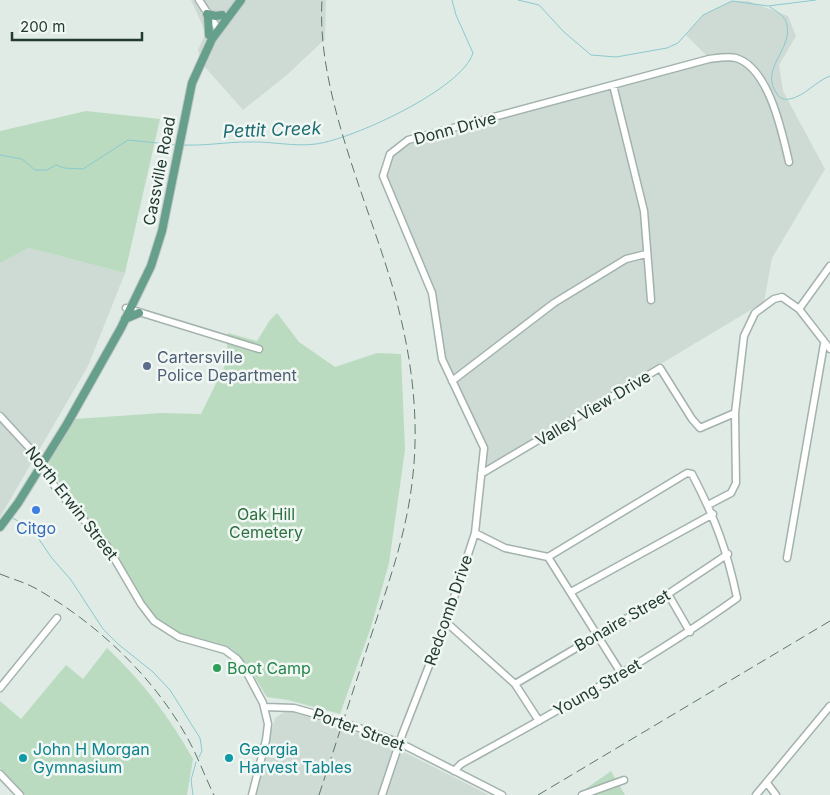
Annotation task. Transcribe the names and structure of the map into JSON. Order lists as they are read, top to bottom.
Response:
{
  "streets": {
    "main road": ["Cassville Road"],
    "street": [
      "Donn Drive",
      "Valley View Drive",
      "North Erwin Street",
      "Redcomb Drive",
      "Bonaire Street",
      "Young Street",
      "Porter Street"
    ]
  },
  "crossings": [
    ["Donn Drive", "Valley View Drive"],
    ["Donn Drive", "Redcomb Drive"],
    ["Cassville Road", "North Erwin Street"],
    ["Valley View Drive", "Redcomb Drive"],
    ["North Erwin Street", "Porter Street"],
    ["Redcomb Drive", "Porter Street"],
    ["Bonaire Street", "Young Street"],
    ["Young Street", "Porter Street"]
  ],
  "water": ["Pettit Creek"],
  "parks": ["Oak Hill Cemetery"],
  "places": [
    "Cartersville Police Department",
    "Citgo",
    "Boot Camp",
    "John H Morgan Gymnasium",
    "Georgia Harvest Tables"
  ],
  "scale_bar": "200 m"
}
